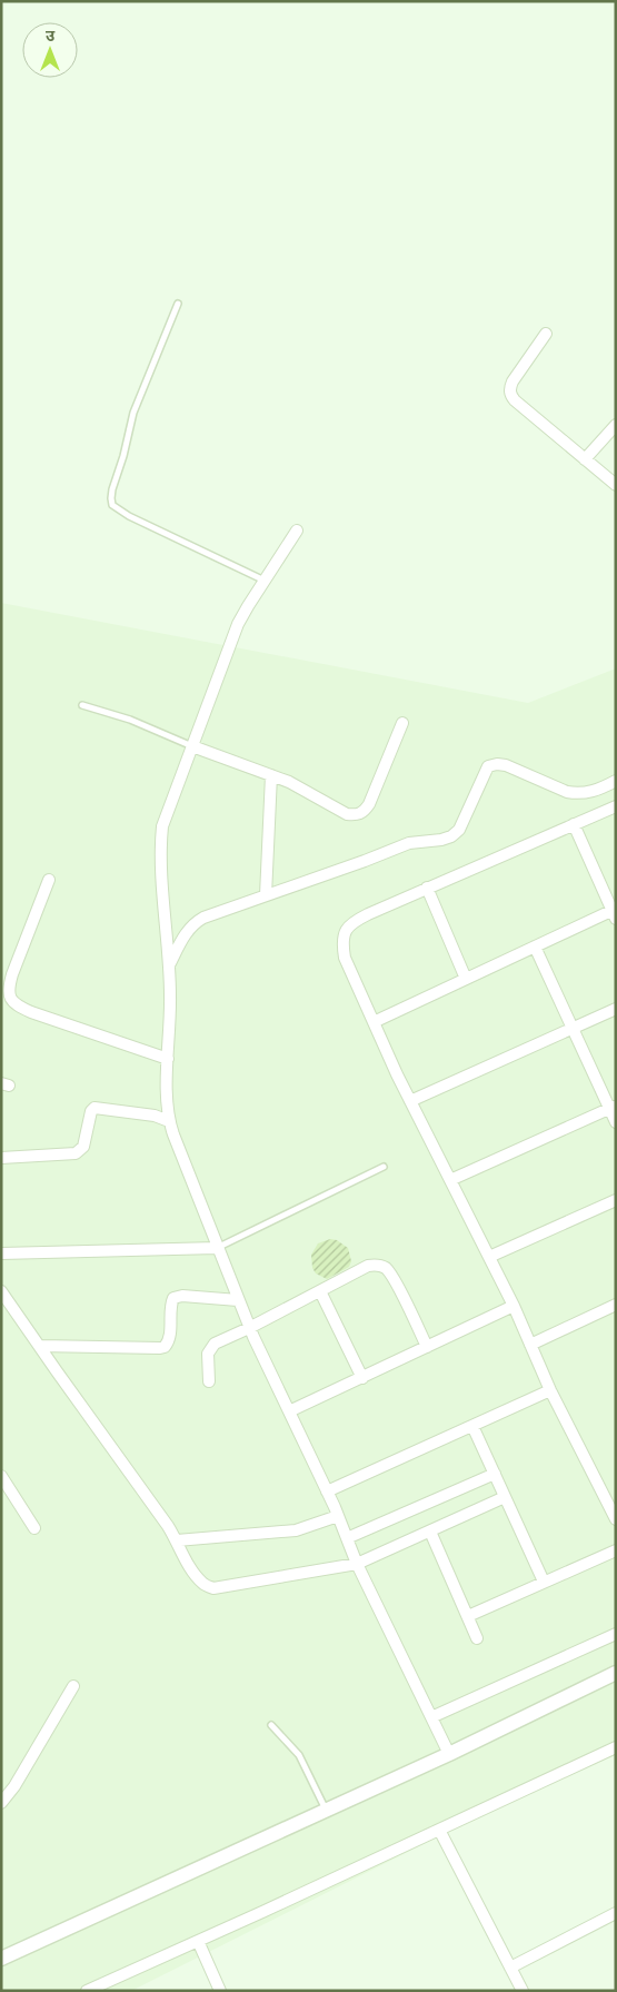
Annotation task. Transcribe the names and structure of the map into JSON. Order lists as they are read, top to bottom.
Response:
{
  "north": "top"
}
